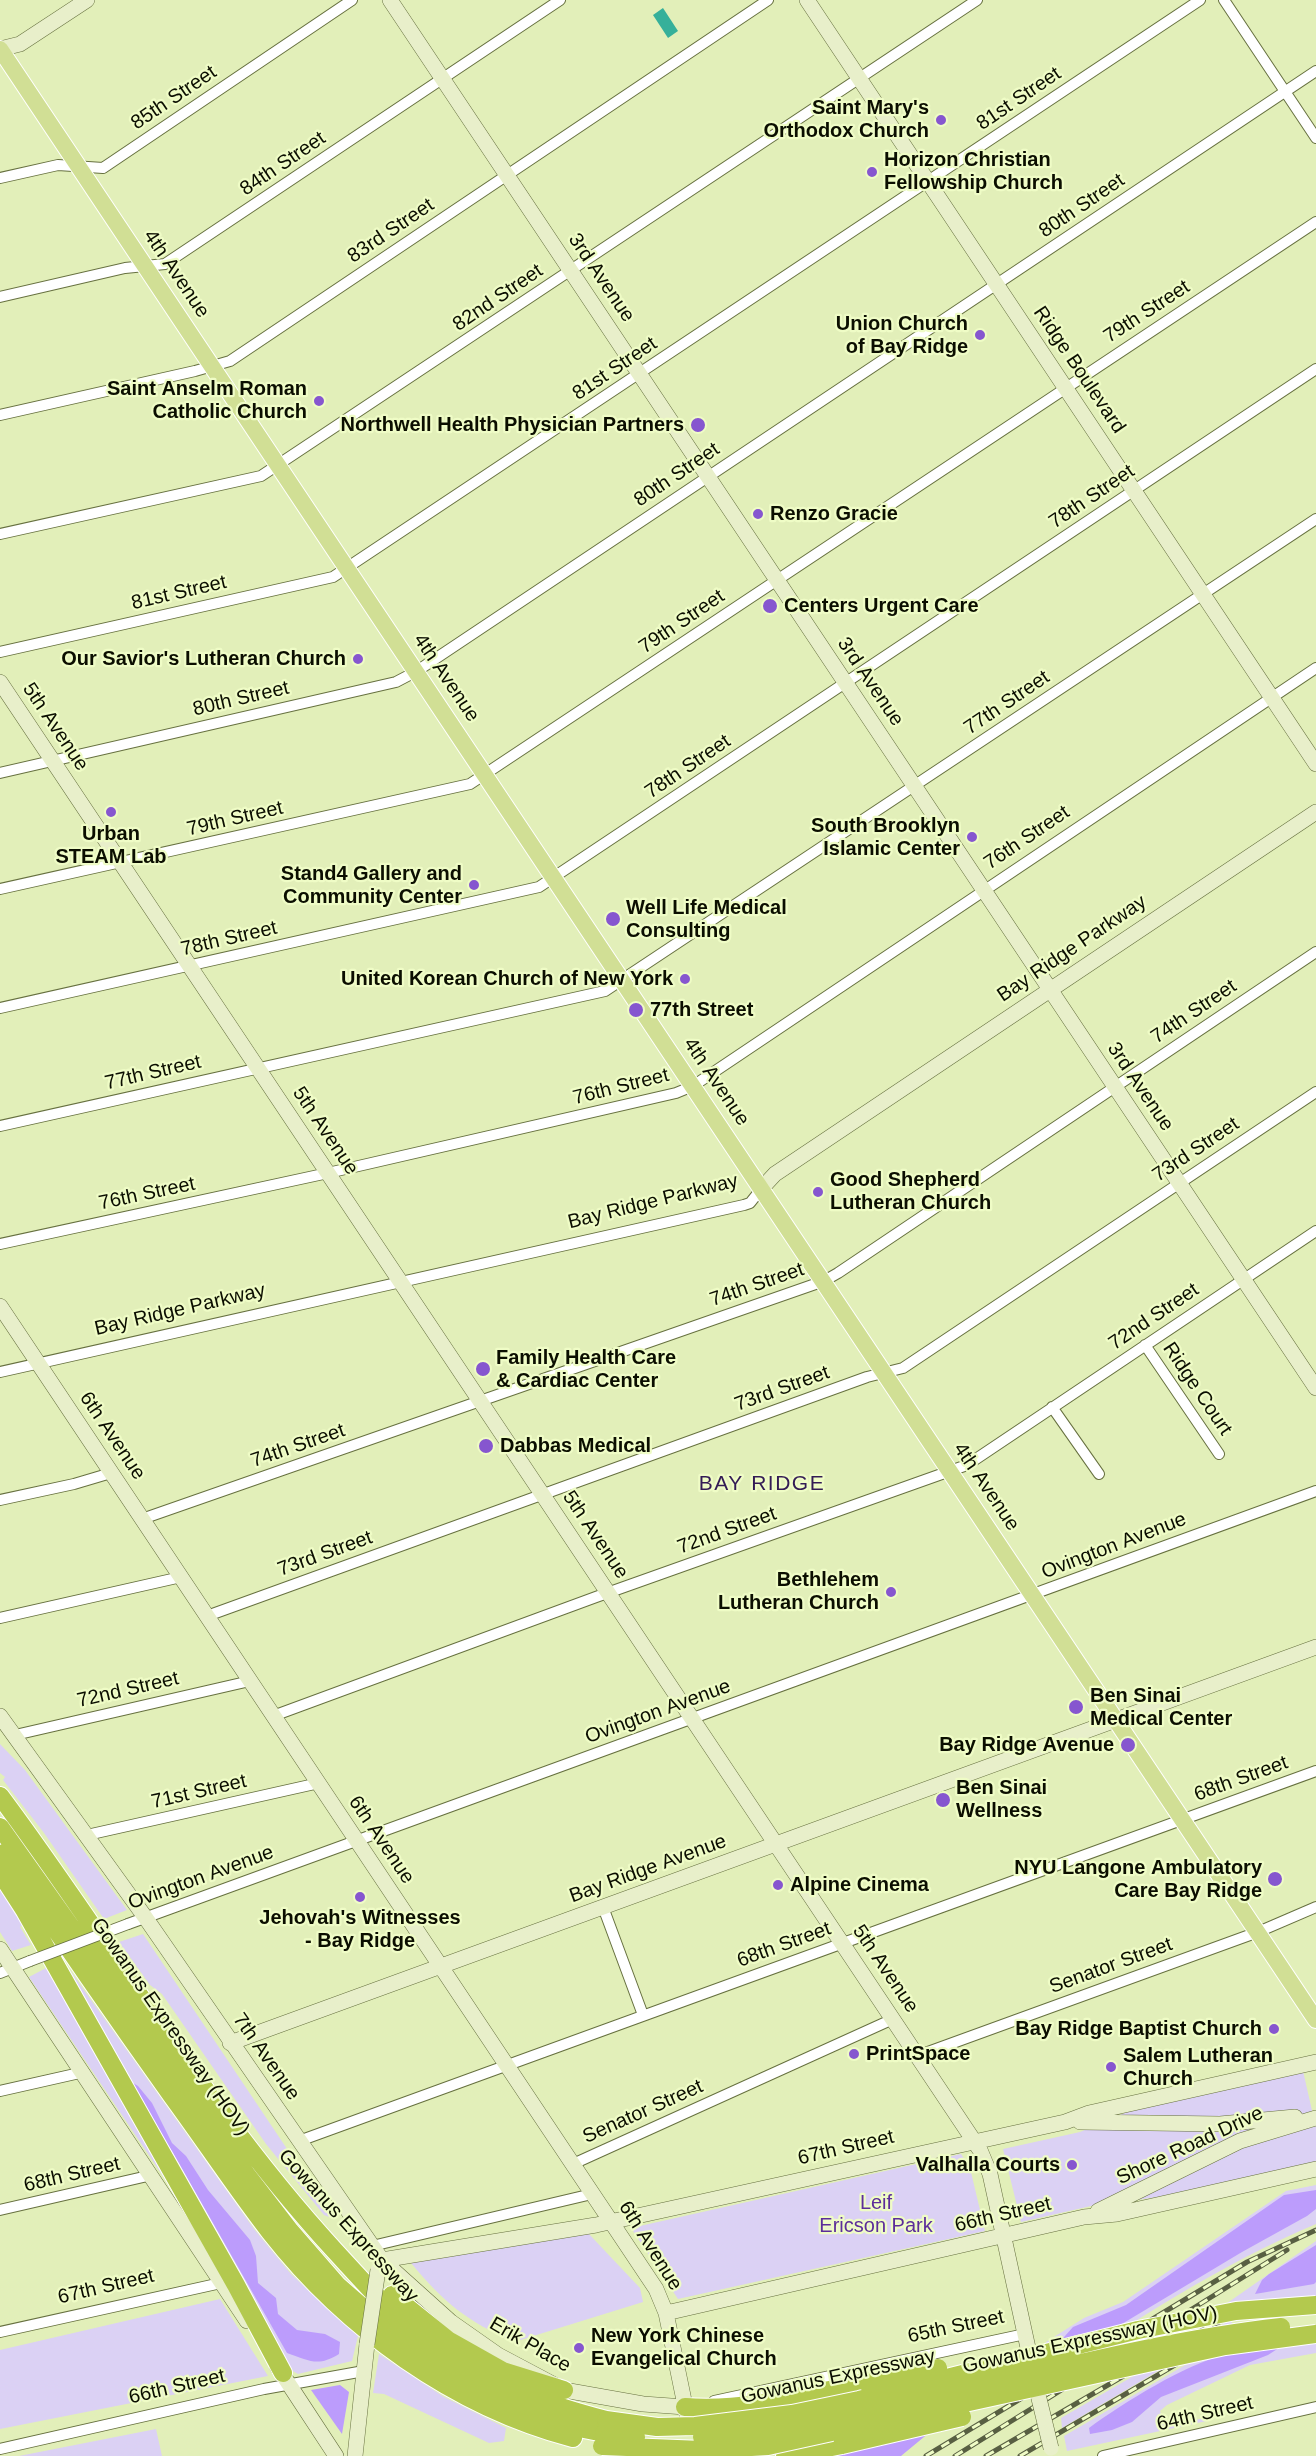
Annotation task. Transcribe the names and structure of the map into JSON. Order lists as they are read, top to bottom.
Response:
{
  "streets": {
    "highway": ["Gowanus Expressway (HOV)", "Gowanus Expressway"],
    "main road": ["4th Avenue"],
    "street": [
      "85th Street",
      "81st Street",
      "84th Street",
      "80th Street",
      "83rd Street",
      "3rd Avenue",
      "82nd Street",
      "79th Street",
      "Ridge Boulevard",
      "78th Street",
      "77th Street",
      "5th Avenue",
      "76th Street",
      "Bay Ridge Parkway",
      "74th Street",
      "73rd Street",
      "72nd Street",
      "Ridge Court",
      "6th Avenue",
      "Ovington Avenue",
      "68th Street",
      "71st Street",
      "Bay Ridge Avenue",
      "Senator Street",
      "7th Avenue",
      "Shore Road Drive",
      "67th Street",
      "66th Street",
      "65th Street",
      "Erik Place",
      "64th Street"
    ]
  },
  "crossings": [
    ["85th Street", "4th Avenue"],
    ["81st Street", "4th Avenue"],
    ["81st Street", "3rd Avenue"],
    ["81st Street", "Ridge Boulevard"],
    ["84th Street", "4th Avenue"],
    ["84th Street", "3rd Avenue"],
    ["80th Street", "4th Avenue"],
    ["80th Street", "3rd Avenue"],
    ["80th Street", "Ridge Boulevard"],
    ["80th Street", "5th Avenue"],
    ["83rd Street", "4th Avenue"],
    ["83rd Street", "3rd Avenue"],
    ["4th Avenue", "82nd Street"],
    ["4th Avenue", "79th Street"],
    ["4th Avenue", "78th Street"],
    ["4th Avenue", "77th Street"],
    ["4th Avenue", "76th Street"],
    ["4th Avenue", "Bay Ridge Parkway"],
    ["4th Avenue", "74th Street"],
    ["4th Avenue", "73rd Street"],
    ["4th Avenue", "72nd Street"],
    ["4th Avenue", "Ovington Avenue"],
    ["4th Avenue", "68th Street"],
    ["4th Avenue", "Bay Ridge Avenue"],
    ["4th Avenue", "Senator Street"],
    ["3rd Avenue", "82nd Street"],
    ["3rd Avenue", "79th Street"],
    ["3rd Avenue", "78th Street"],
    ["3rd Avenue", "77th Street"],
    ["3rd Avenue", "76th Street"],
    ["3rd Avenue", "Bay Ridge Parkway"],
    ["3rd Avenue", "74th Street"],
    ["3rd Avenue", "73rd Street"],
    ["3rd Avenue", "72nd Street"],
    ["82nd Street", "Ridge Boulevard"],
    ["79th Street", "Ridge Boulevard"],
    ["79th Street", "5th Avenue"],
    ["Ridge Boulevard", "78th Street"],
    ["Ridge Boulevard", "77th Street"],
    ["Ridge Boulevard", "76th Street"],
    ["78th Street", "5th Avenue"],
    ["77th Street", "5th Avenue"],
    ["5th Avenue", "76th Street"],
    ["5th Avenue", "Bay Ridge Parkway"],
    ["5th Avenue", "74th Street"],
    ["5th Avenue", "73rd Street"],
    ["5th Avenue", "72nd Street"],
    ["5th Avenue", "Ovington Avenue"],
    ["5th Avenue", "68th Street"],
    ["5th Avenue", "Bay Ridge Avenue"],
    ["5th Avenue", "Senator Street"],
    ["5th Avenue", "67th Street"],
    ["5th Avenue", "66th Street"],
    ["5th Avenue", "65th Street"],
    ["Bay Ridge Parkway", "6th Avenue"],
    ["74th Street", "6th Avenue"],
    ["73rd Street", "6th Avenue"],
    ["72nd Street", "Ridge Court"],
    ["72nd Street", "6th Avenue"],
    ["72nd Street", "7th Avenue"],
    ["6th Avenue", "Ovington Avenue"],
    ["6th Avenue", "68th Street"],
    ["6th Avenue", "71st Street"],
    ["6th Avenue", "Bay Ridge Avenue"],
    ["6th Avenue", "Senator Street"],
    ["6th Avenue", "67th Street"],
    ["6th Avenue", "66th Street"],
    ["6th Avenue", "65th Street"],
    ["6th Avenue", "Erik Place"],
    ["Ovington Avenue", "7th Avenue"],
    ["68th Street", "7th Avenue"],
    ["71st Street", "7th Avenue"],
    ["Bay Ridge Avenue", "7th Avenue"],
    ["Gowanus Expressway (HOV)", "Gowanus Expressway"],
    ["7th Avenue", "67th Street"],
    ["7th Avenue", "Erik Place"],
    ["Shore Road Drive", "67th Street"],
    ["Shore Road Drive", "66th Street"],
    ["67th Street", "Erik Place"],
    ["65th Street", "Erik Place"]
  ],
  "districts": ["BAY RIDGE"],
  "parks": ["Leif Ericson Park"],
  "places": [
    "Saint Mary's Orthodox Church",
    "Horizon Christian Fellowship Church",
    "Union Church of Bay Ridge",
    "Saint Anselm Roman Catholic Church",
    "Northwell Health Physician Partners",
    "Renzo Gracie",
    "Centers Urgent Care",
    "Our Savior's Lutheran Church",
    "Urban STEAM Lab",
    "South Brooklyn Islamic Center",
    "Stand4 Gallery and Community Center",
    "Well Life Medical Consulting",
    "United Korean Church of New York",
    "77th Street",
    "Good Shepherd Lutheran Church",
    "Family Health Care & Cardiac Center",
    "Dabbas Medical",
    "Bethlehem Lutheran Church",
    "Ben Sinai Medical Center",
    "Bay Ridge Avenue",
    "Ben Sinai Wellness",
    "NYU Langone Ambulatory Care Bay Ridge",
    "Alpine Cinema",
    "Jehovah's Witnesses - Bay Ridge",
    "Bay Ridge Baptist Church",
    "PrintSpace",
    "Salem Lutheran Church",
    "Valhalla Courts",
    "New York Chinese Evangelical Church"
  ]
}
